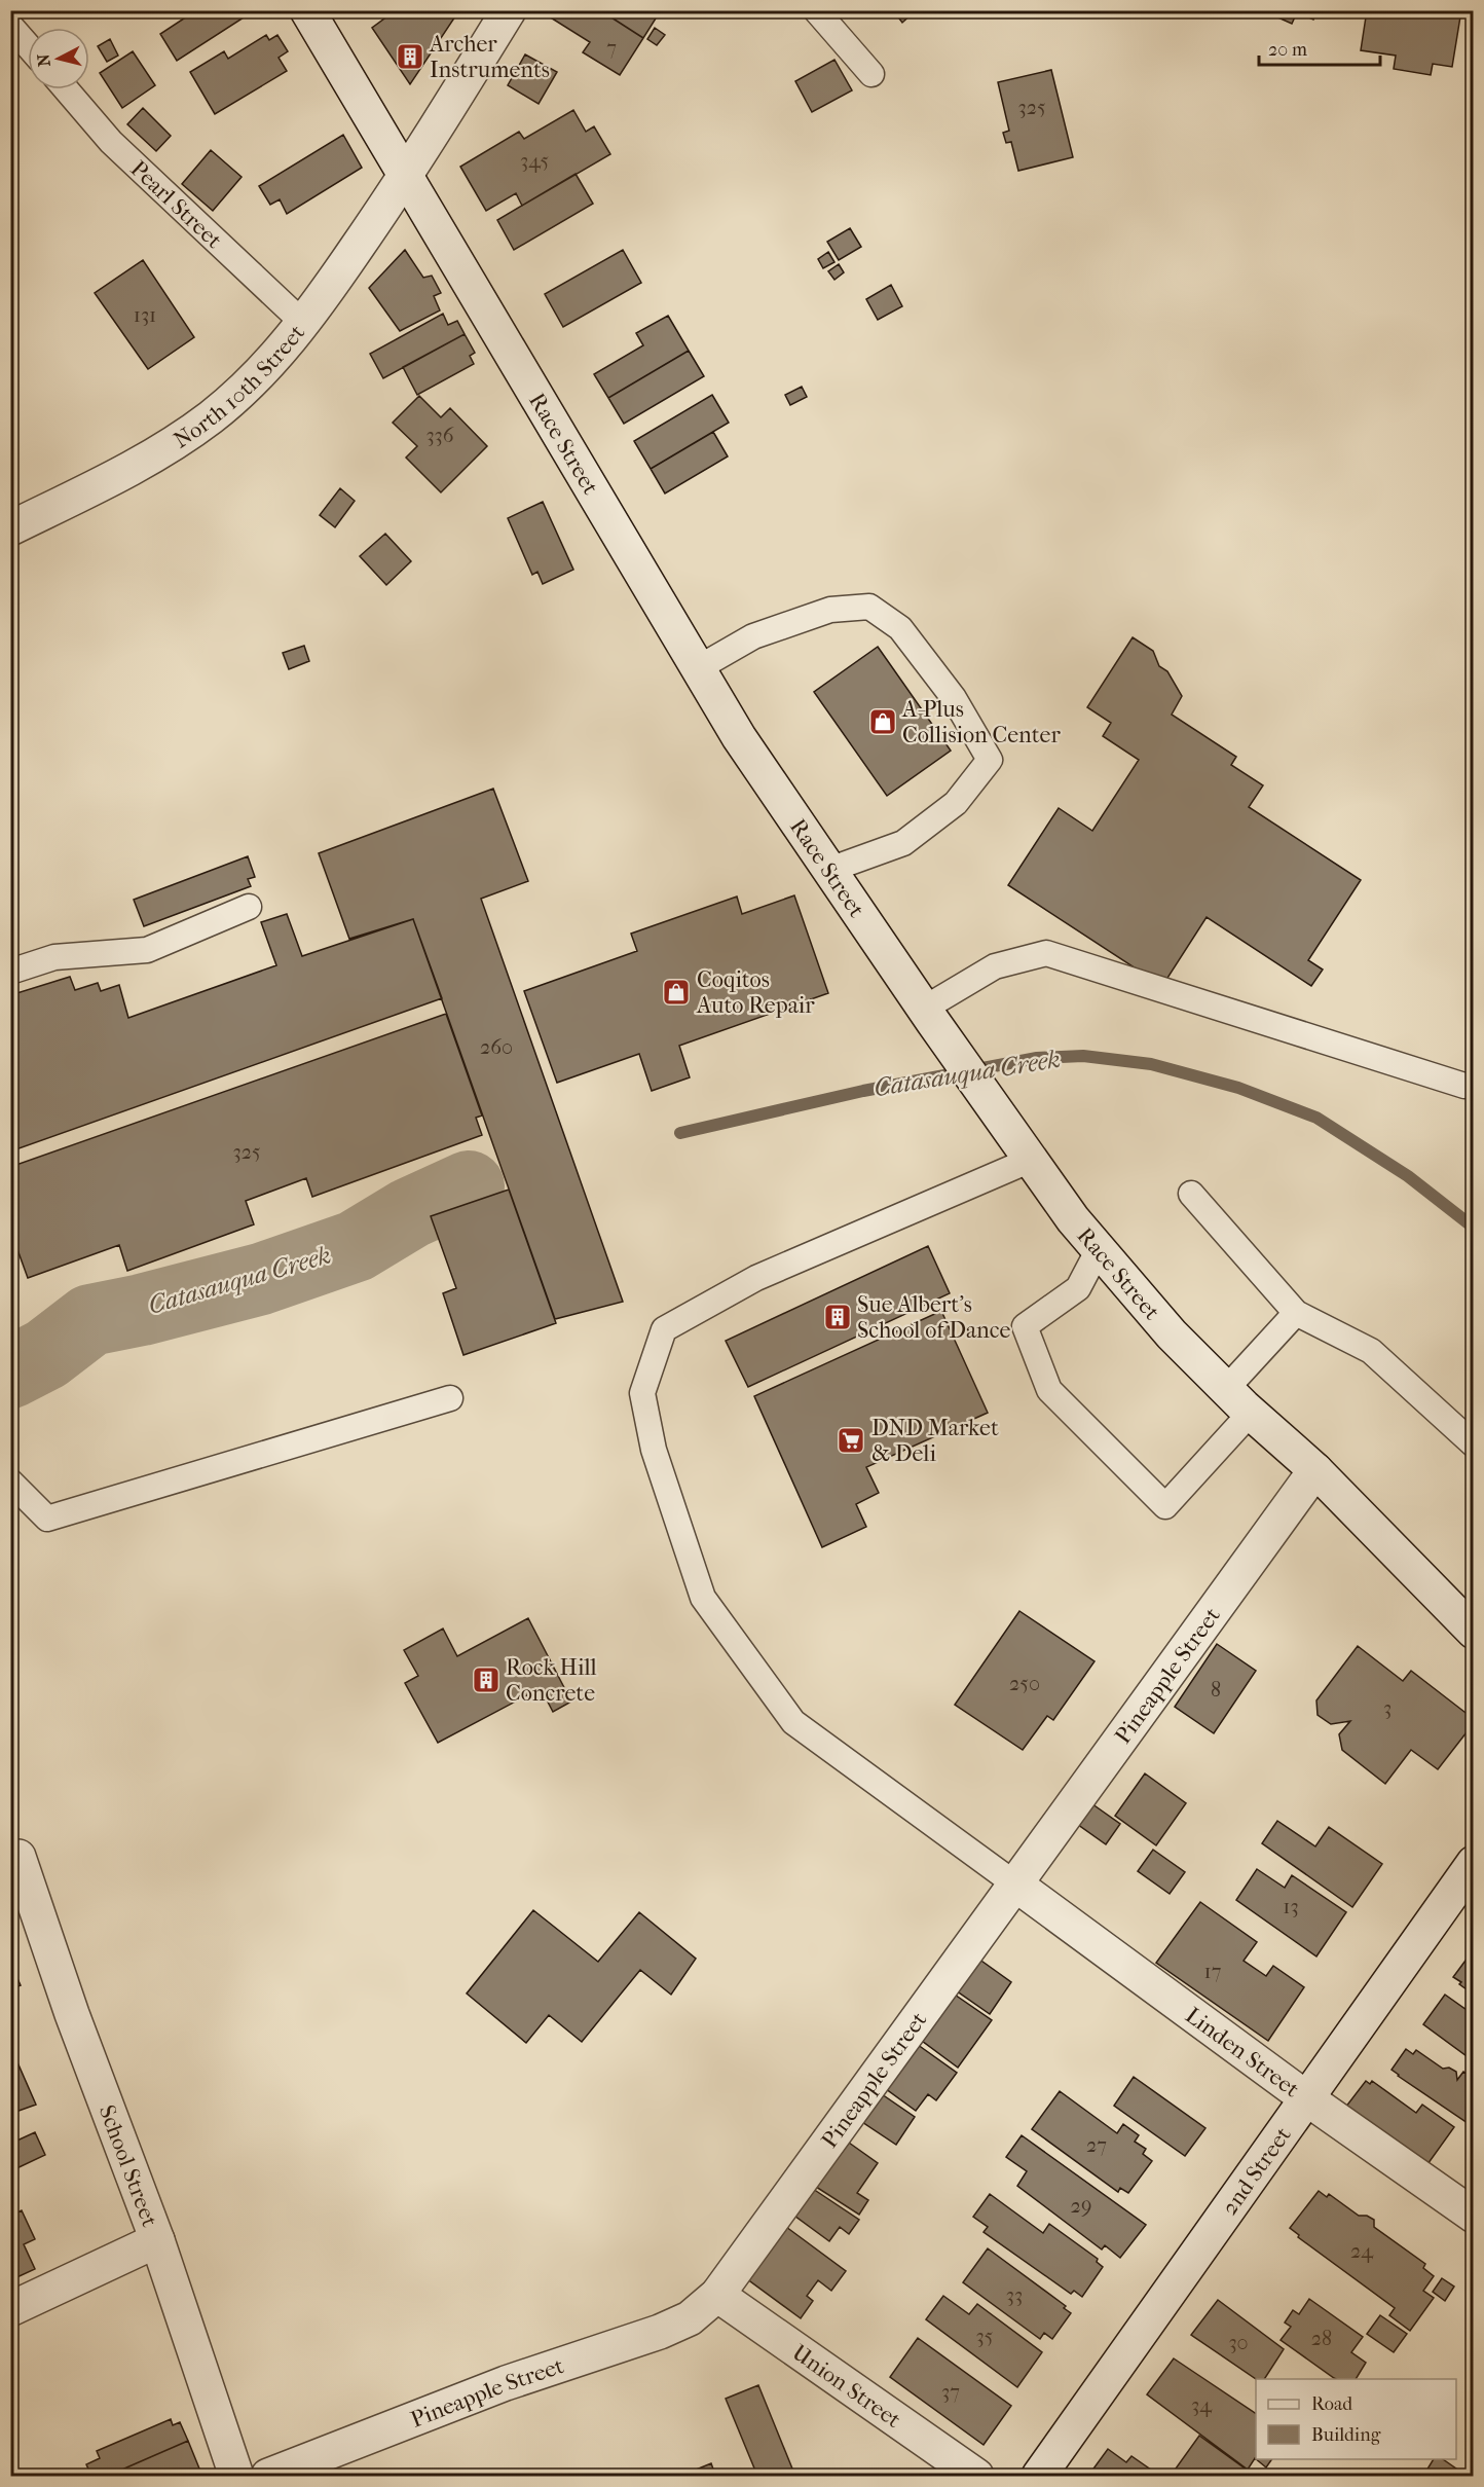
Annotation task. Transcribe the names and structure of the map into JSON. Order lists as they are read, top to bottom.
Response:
{
  "streets": {
    "street": [
      "North 10th Street",
      "Race Street",
      "Pineapple Street",
      "Linden Street",
      "School Street",
      "2nd Street",
      "Union Street"
    ],
    "lane": ["Pearl Street"]
  },
  "crossings": [
    ["Pearl Street", "North 10th Street"],
    ["North 10th Street", "Race Street"],
    ["Race Street", "Pineapple Street"],
    ["Pineapple Street", "Linden Street"],
    ["Pineapple Street", "Union Street"],
    ["Linden Street", "2nd Street"]
  ],
  "water": ["Catasauqua Creek"],
  "places": {
    "building": ["Archer Instruments", "Sue Albert's School of Dance", "Rock Hill Concrete"],
    "shop": ["A-Plus Collision Center", "Coqitos Auto Repair"],
    "supermarket": ["DND Market & Deli"]
  },
  "house_numbers": [
    "7",
    "325",
    "345",
    "131",
    "336",
    "260",
    "325",
    "250",
    "8",
    "3",
    "13",
    "17",
    "27",
    "29",
    "24",
    "33",
    "35",
    "28",
    "30",
    "37",
    "34"
  ],
  "legend": ["Road", "Building"],
  "scale_bar": "20 m",
  "north": "left"
}
